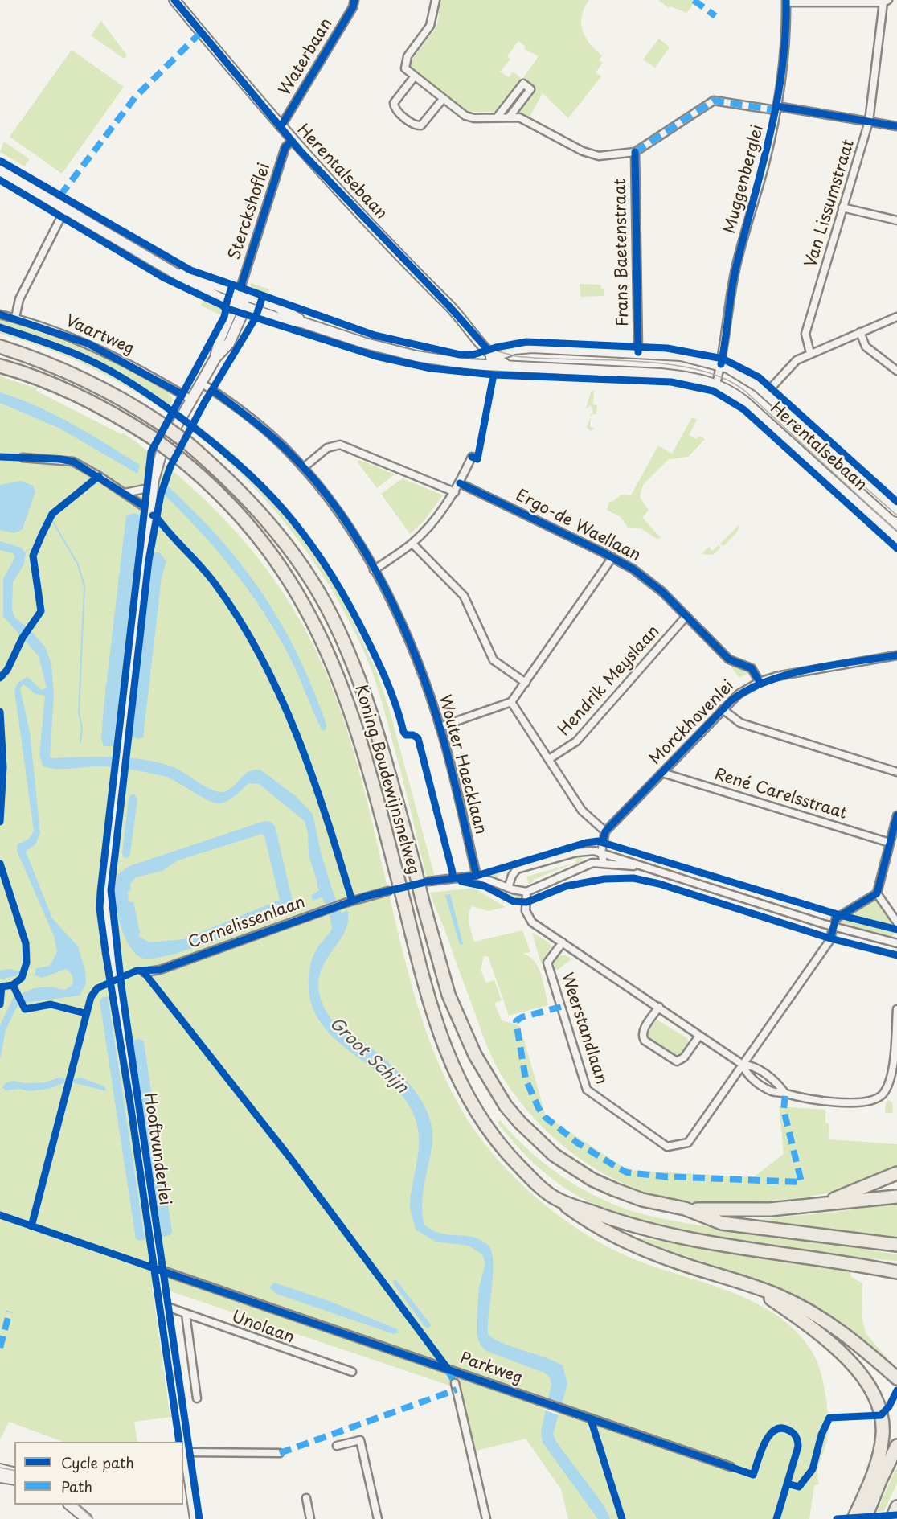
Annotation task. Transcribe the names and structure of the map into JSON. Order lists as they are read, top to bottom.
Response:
{
  "streets": {
    "highway": ["Koning Boudewijnsnelweg"],
    "street": [
      "Waterbaan",
      "Herentalsebaan",
      "Muggenberglei",
      "Van Lissumstraat",
      "Sterckshoflei",
      "Frans Baetenstraat",
      "Vaartweg",
      "Ergo-de Waellaan",
      "Hendrik Meyslaan",
      "Morckhovenlei",
      "Wouter Haecklaan",
      "René Carelsstraat",
      "Cornelissenlaan",
      "Weerstandlaan",
      "Hooftvunderlei",
      "Unolaan",
      "Parkweg"
    ]
  },
  "crossings": [
    ["Waterbaan", "Herentalsebaan"],
    ["Herentalsebaan", "Muggenberglei"],
    ["Herentalsebaan", "Sterckshoflei"],
    ["Herentalsebaan", "Frans Baetenstraat"],
    ["Ergo-de Waellaan", "Hendrik Meyslaan"],
    ["Ergo-de Waellaan", "Morckhovenlei"],
    ["Morckhovenlei", "René Carelsstraat"],
    ["Hooftvunderlei", "Unolaan"],
    ["Hooftvunderlei", "Parkweg"]
  ],
  "water": ["Groot Schijn"],
  "legend": ["Cycle path", "Path"]
}
